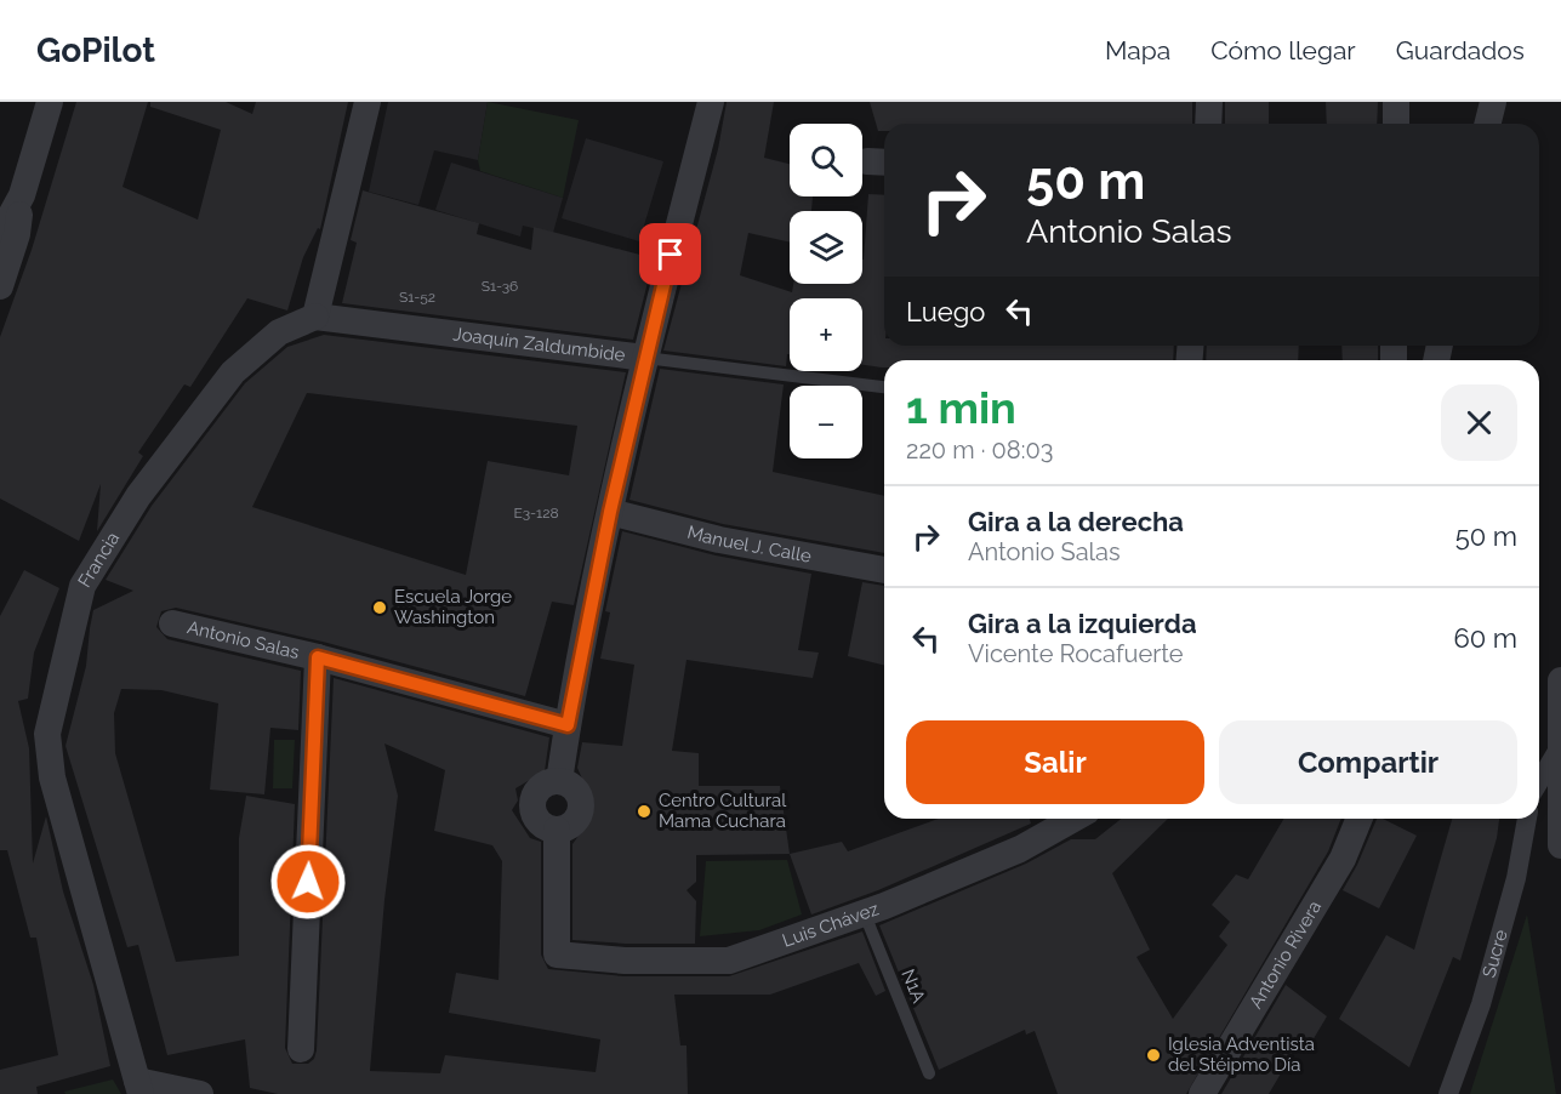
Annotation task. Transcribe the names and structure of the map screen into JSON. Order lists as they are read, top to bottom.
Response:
{
  "streets": {
    "street": [
      "Joaquín Zaldumbide",
      "Manuel J. Calle",
      "Francia",
      "Antonio Salas",
      "Luis Chávez",
      "Antonio Rivera",
      "Sucre"
    ],
    "lane": ["N1A"]
  },
  "crossings": [
    ["Joaquín Zaldumbide", "Francia"],
    ["Antonio Salas", "Luis Chávez"],
    ["Luis Chávez", "N1A"]
  ],
  "places": ["Escuela Jorge Washington", "Centro Cultural Mama Cuchara", "Iglesia Adventista del Stéipmo Día"],
  "house_numbers": ["S1-36", "S1-52", "E3-128"],
  "page": {
    "header": "GoPilot",
    "nav": ["Mapa", "Cómo llegar", "Guardados"],
    "map_buttons": ["+", "−"],
    "turn": ["50 m", "Antonio Salas"],
    "then": "Luego",
    "heading": ["1 min", "220 m · 08:03"],
    "list": [
      {
        "name": "Gira a la derecha",
        "note": "Antonio Salas",
        "value": "50 m"
      },
      {
        "name": "Gira a la izquierda",
        "note": "Vicente Rocafuerte",
        "value": "60 m"
      }
    ],
    "buttons": ["Salir", "Compartir"]
  }
}
